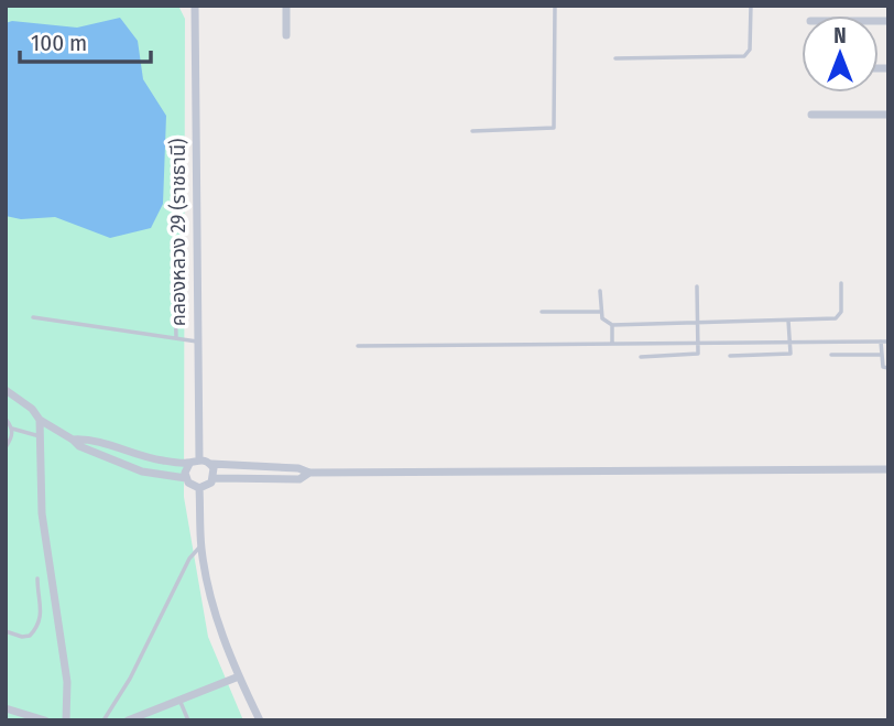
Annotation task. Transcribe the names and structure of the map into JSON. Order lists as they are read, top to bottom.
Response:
{
  "streets": {
    "street": ["คลองหลวง 29 (ราชธานี)"]
  },
  "scale_bar": "100 m",
  "north": "top"
}
